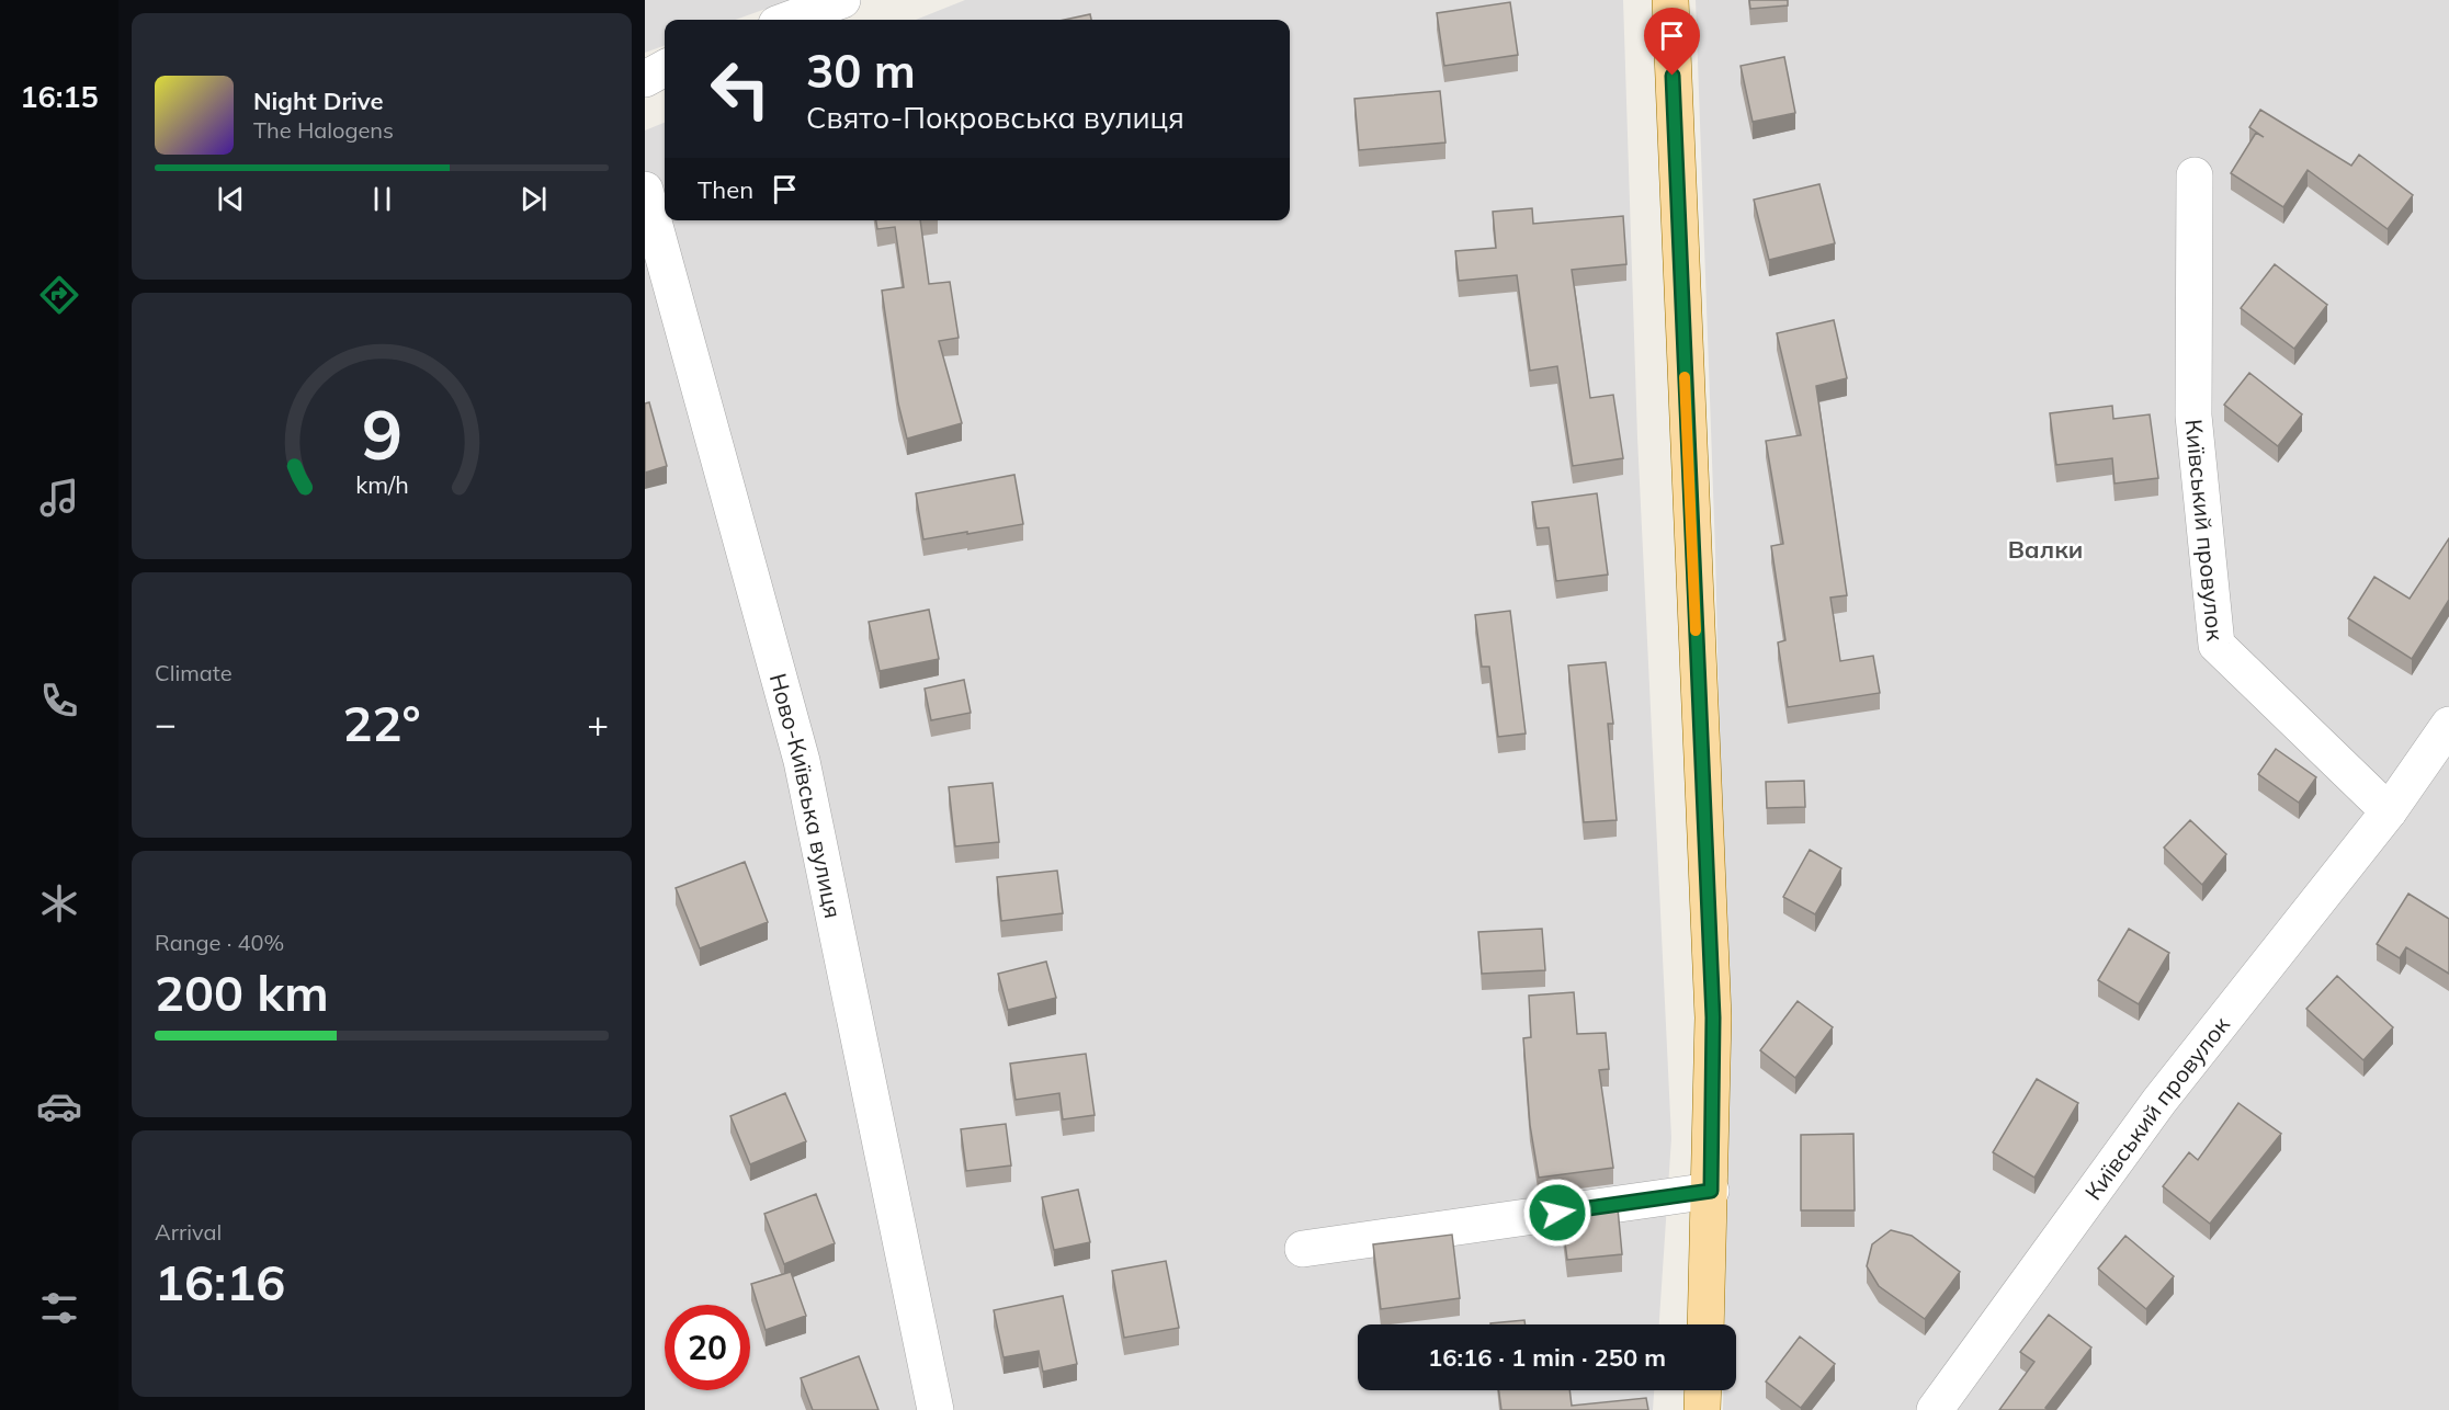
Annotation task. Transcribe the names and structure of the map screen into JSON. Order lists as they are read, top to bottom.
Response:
{
  "streets": {
    "street": ["Київський провулок", "Ново-Київська вулиця"]
  },
  "districts": ["Валки"],
  "page": {
    "tabs": "16:15",
    "turn": ["30 m", "Свято-Покровська вулиця"],
    "song": ["Night Drive", "The Halogens"],
    "then": "Then",
    "tile": [
      "Climate",
      ["Range · 40%", "200 km"],
      ["Arrival", "16:16"]
    ],
    "heat": ["−", "22°", "+"],
    "limit": "20",
    "trip": "16:16 · 1 min · 250 m",
    "gauge": ["9", "km/h"]
  }
}
